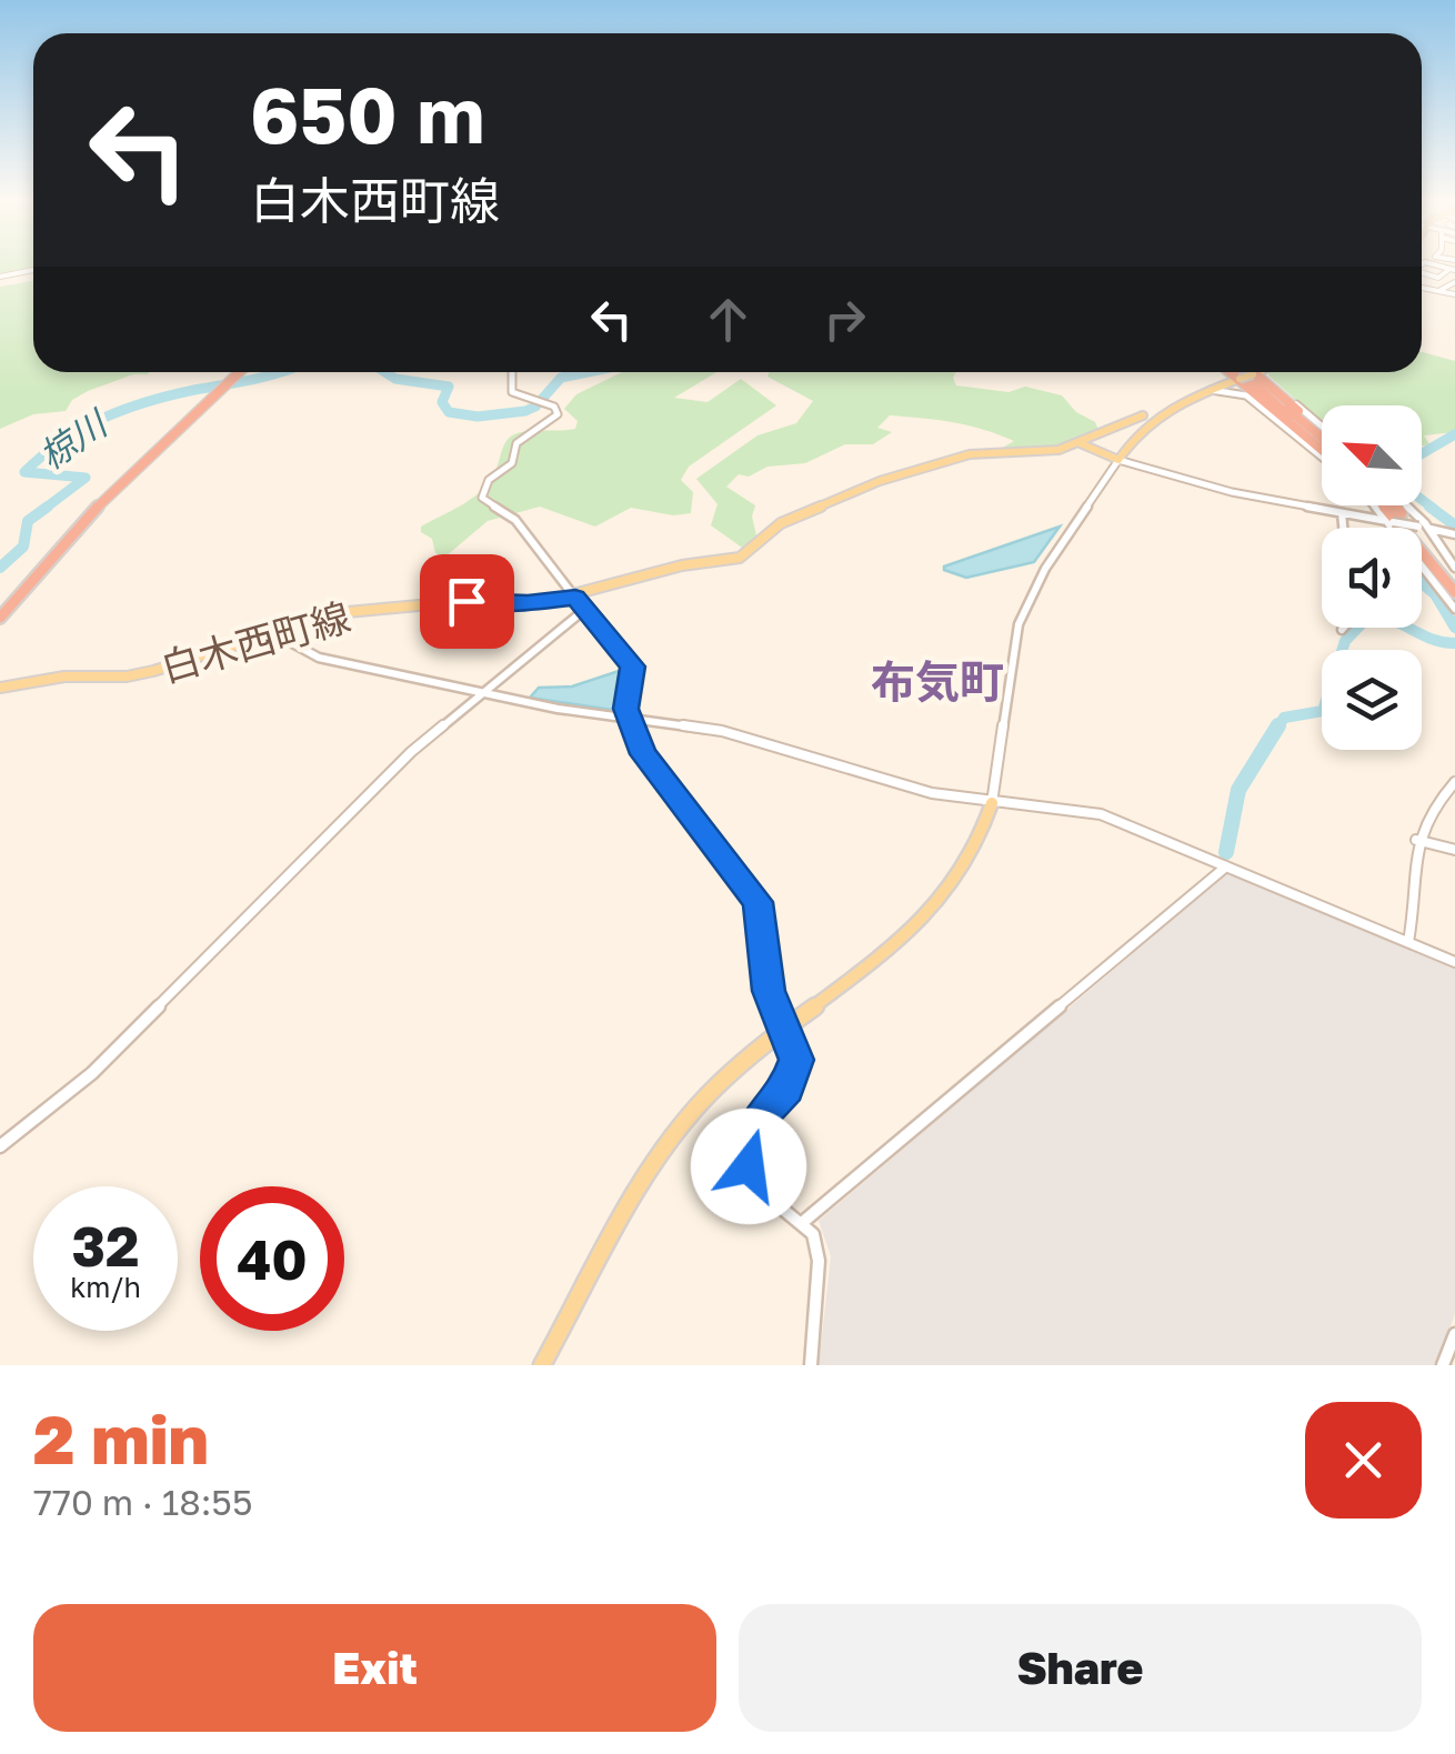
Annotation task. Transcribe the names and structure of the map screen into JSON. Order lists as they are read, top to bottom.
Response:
{
  "streets": {
    "main road": ["白木西町線"]
  },
  "districts": ["布気町"],
  "water": ["椋川"],
  "north": "top left",
  "page": {
    "turn": ["650 m", "白木西町線"],
    "speed": "32 km/h",
    "limit": "40",
    "heading": ["2 min", "770 m · 18:55"],
    "buttons": ["Exit", "Share"]
  }
}
